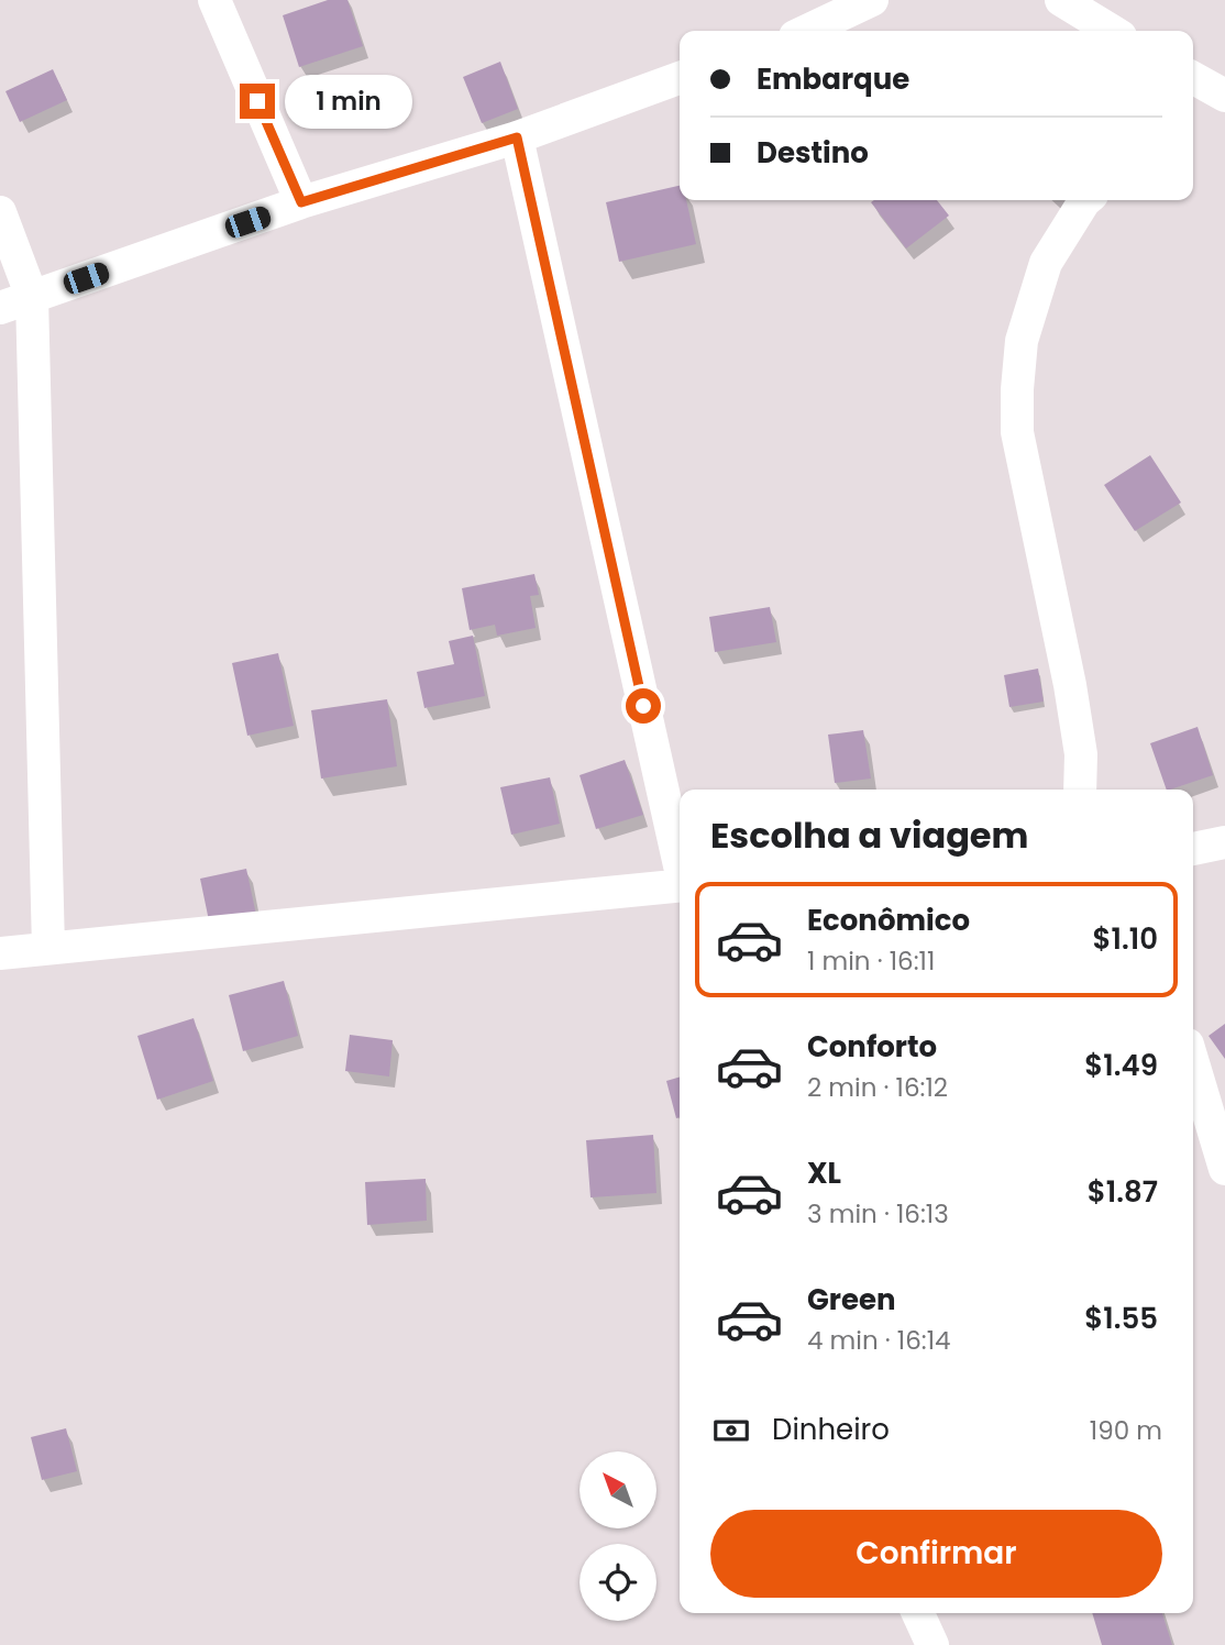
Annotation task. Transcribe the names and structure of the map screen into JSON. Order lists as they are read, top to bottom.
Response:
{
  "north": "top left",
  "page": {
    "banner": ["Embarque", "Destino"],
    "bubble": "1 min",
    "heading": "Escolha a viagem",
    "list": [
      {
        "name": "Econômico",
        "note": "1 min · 16:11",
        "value": "$1.10"
      },
      {
        "name": "Conforto",
        "note": "2 min · 16:12",
        "value": "$1.49"
      },
      {
        "name": "XL",
        "note": "3 min · 16:13",
        "value": "$1.87"
      },
      {
        "name": "Green",
        "note": "4 min · 16:14",
        "value": "$1.55"
      }
    ],
    "pay": ["Dinheiro", "190 m"],
    "buttons": "Confirmar"
  }
}
